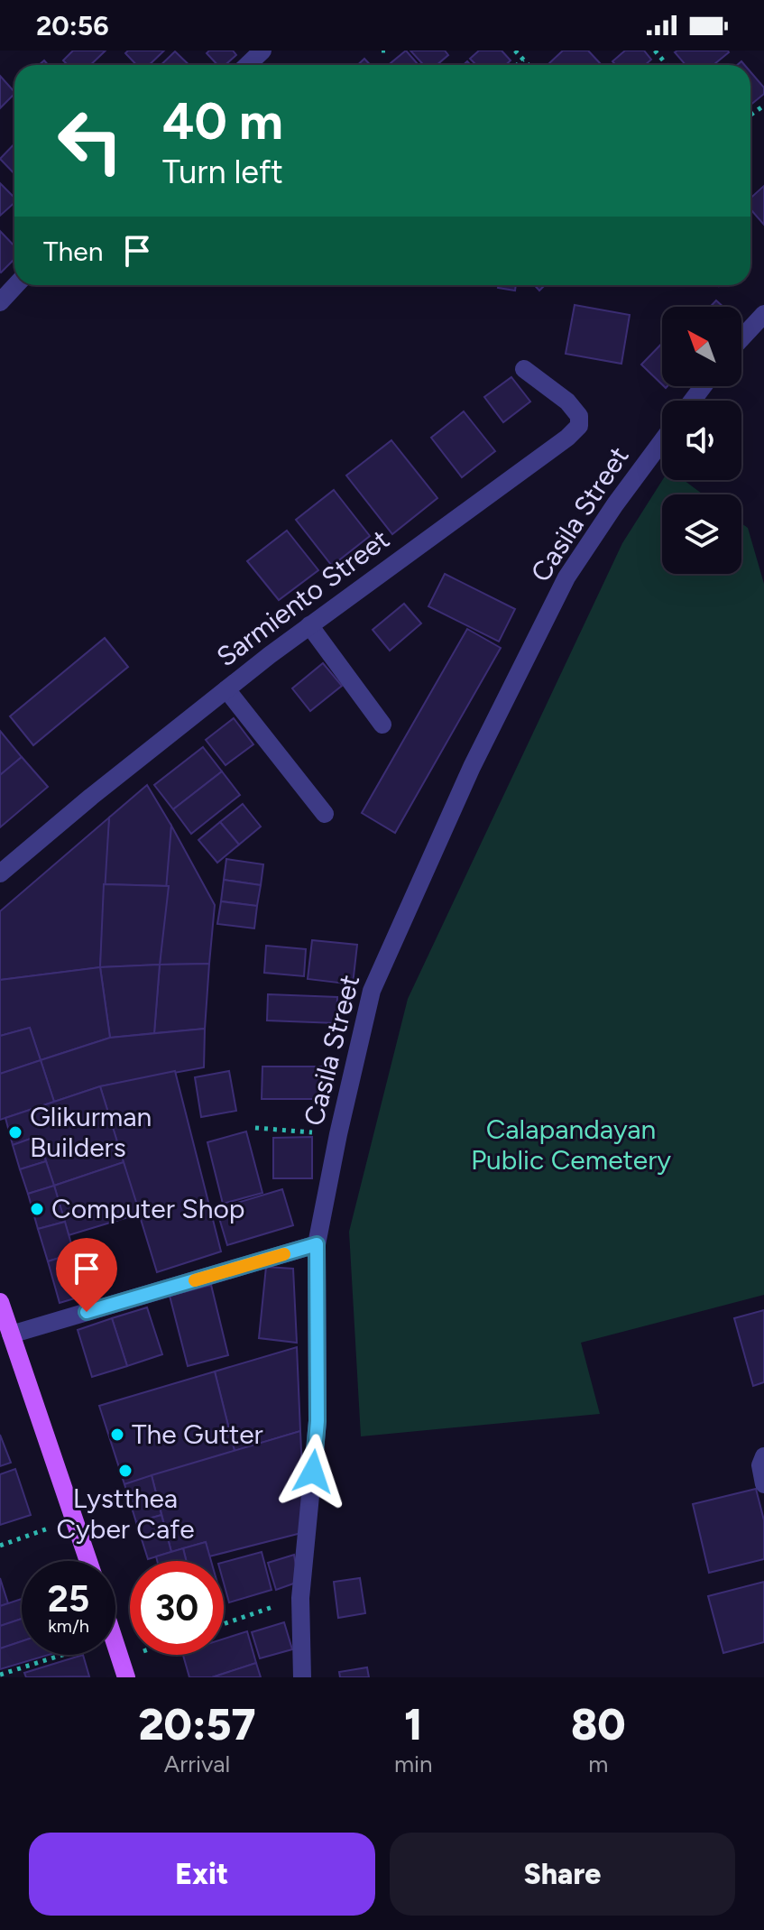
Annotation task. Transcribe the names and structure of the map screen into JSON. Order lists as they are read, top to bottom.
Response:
{
  "streets": {
    "street": ["Casila Street", "Sarmiento Street"]
  },
  "parks": ["Calapandayan Public Cemetery"],
  "places": [
    "Glikurman Builders",
    "Computer Shop",
    "The Gutter",
    "Lystthea Cyber Cafe"
  ],
  "north": "top left",
  "page": {
    "status": "20:56",
    "turn": ["40 m", "Turn left"],
    "then": "Then",
    "speed": "25 km/h",
    "limit": "30",
    "eta": [
      "20:57",
      "Arrival",
      "1",
      "min",
      "80",
      "m"
    ],
    "buttons": ["Exit", "Share"]
  }
}
